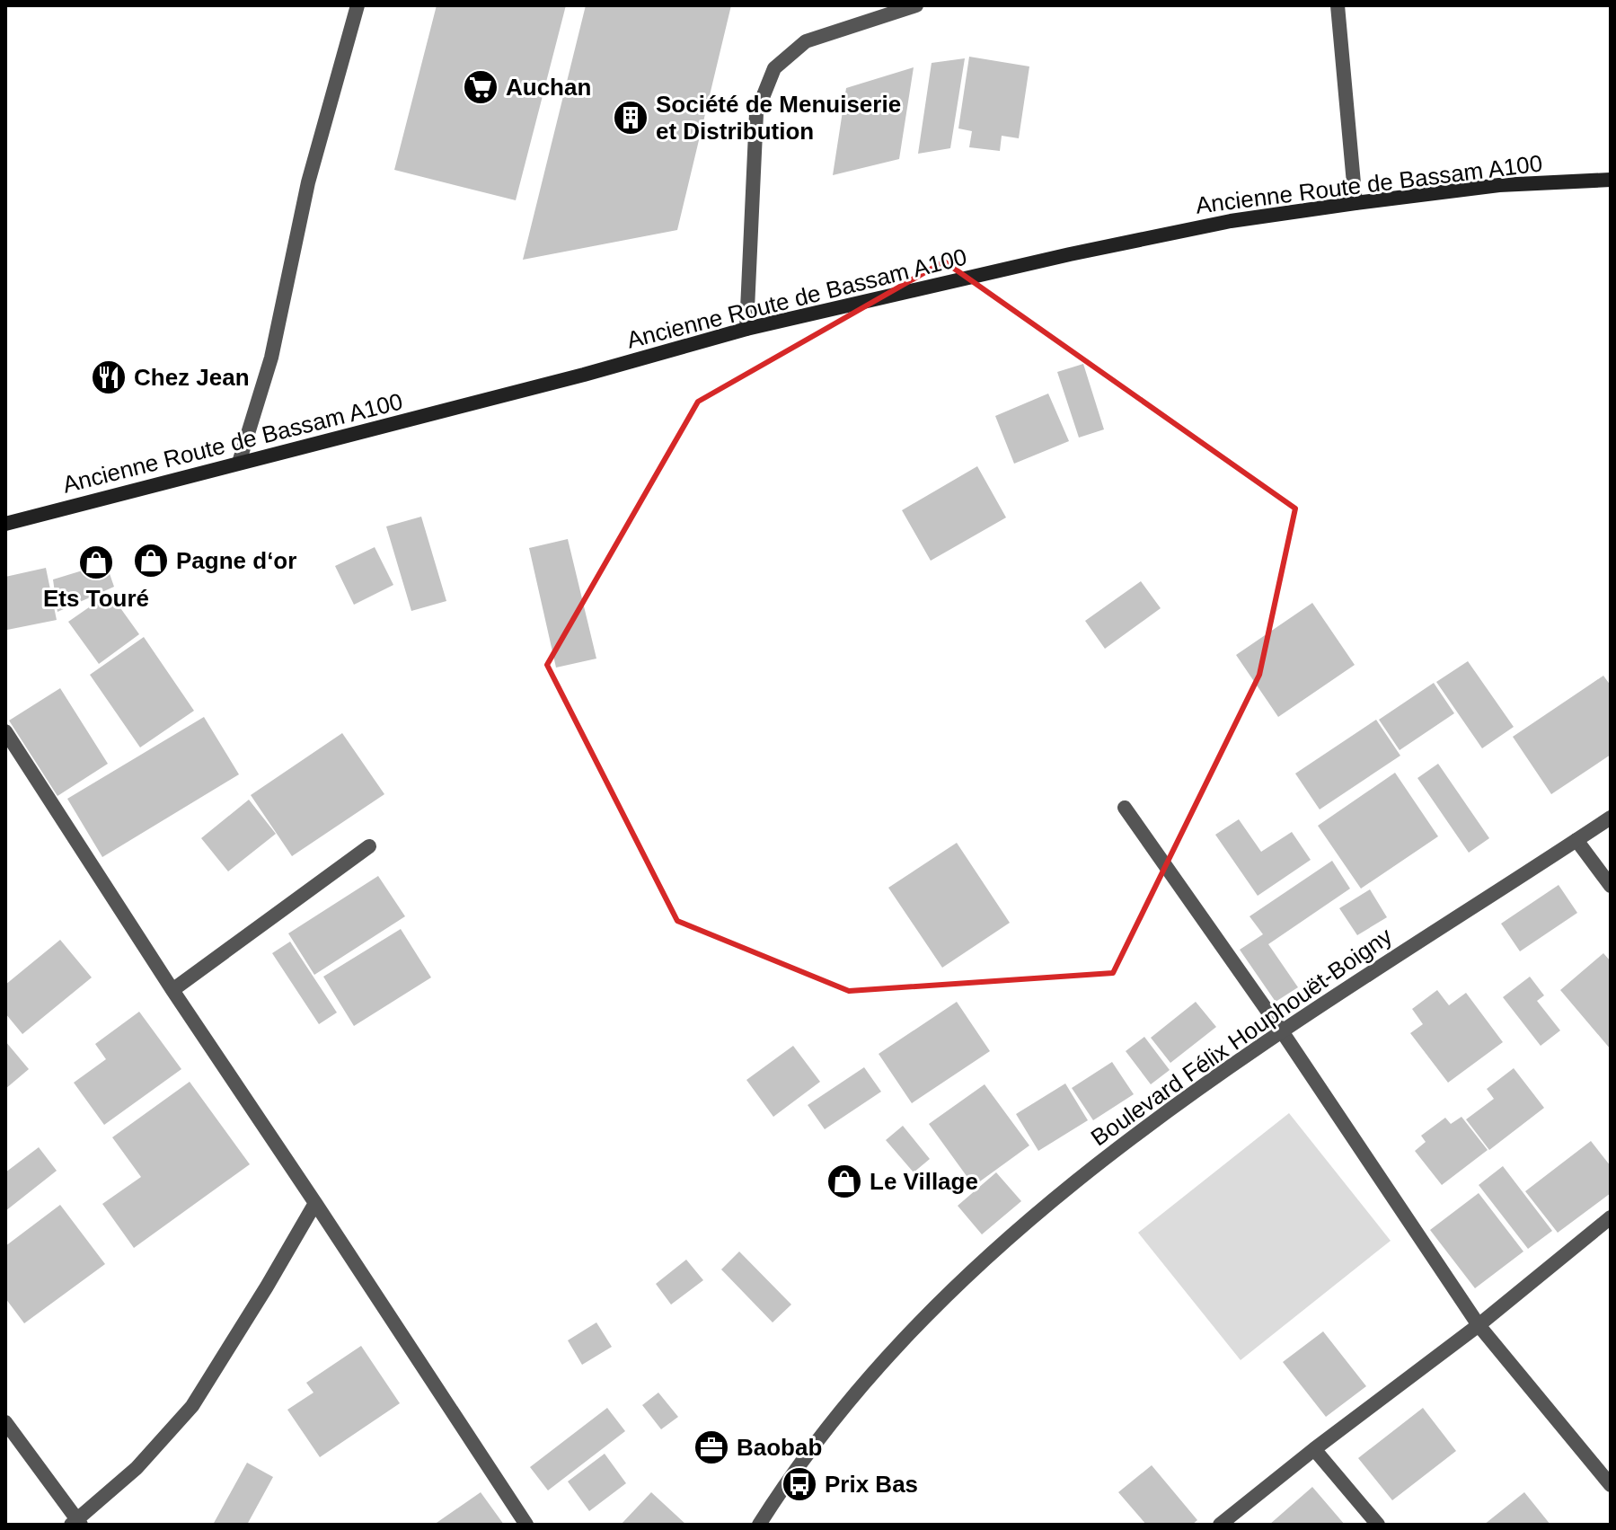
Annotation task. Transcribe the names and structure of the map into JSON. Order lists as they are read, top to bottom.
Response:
{
  "streets": {
    "main road": ["Ancienne Route de Bassam A100"],
    "street": ["Boulevard Félix Houphouët-Boigny"]
  },
  "places": {
    "supermarket": ["Auchan"],
    "building": ["Société de Menuiserie et Distribution"],
    "restaurant": ["Chez Jean"],
    "shop": ["Pagne d‘or", "Ets Touré", "Le Village"],
    "office": ["Baobab"],
    "bus stop": ["Prix Bas"]
  }
}
